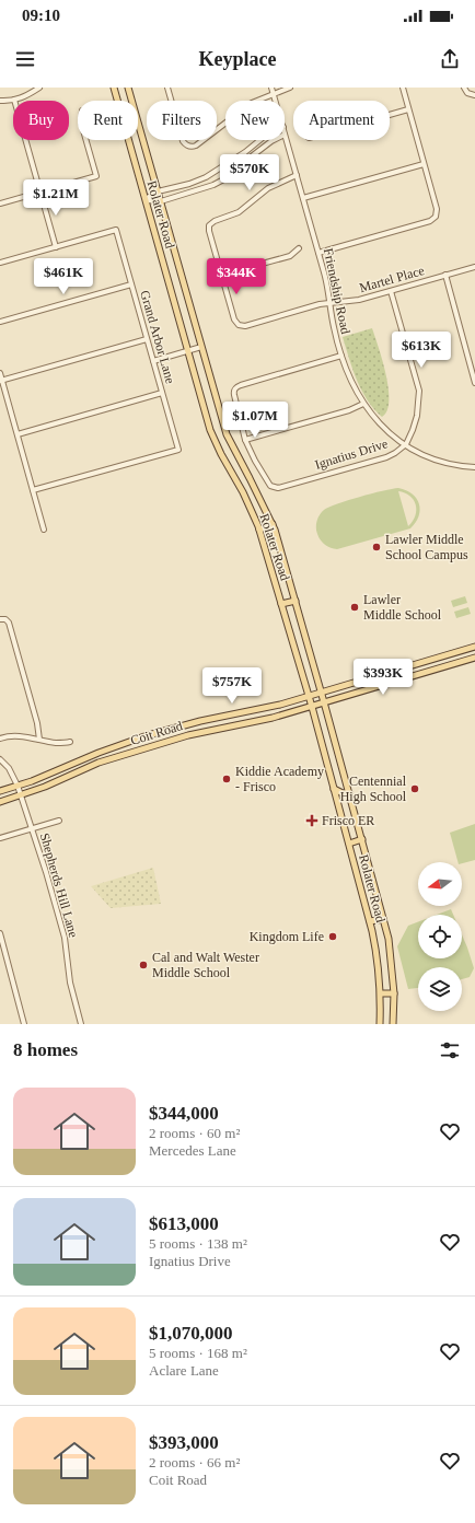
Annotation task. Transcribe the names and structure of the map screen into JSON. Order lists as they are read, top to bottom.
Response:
{
  "streets": {
    "main road": ["Rolater Road", "Coit Road"],
    "street": [
      "Martel Place",
      "Friendship Road",
      "Grand Arbor Lane",
      "Ignatius Drive",
      "Shepherds Hill Lane"
    ]
  },
  "crossings": [
    ["Rolater Road", "Coit Road"],
    ["Martel Place", "Friendship Road"],
    ["Martel Place", "Ignatius Drive"],
    ["Friendship Road", "Ignatius Drive"],
    ["Coit Road", "Shepherds Hill Lane"]
  ],
  "places": {
    "other": [
      "Lawler Middle School Campus",
      "Lawler Middle School",
      "Kiddie Academy - Frisco",
      "Centennial High School",
      "Kingdom Life",
      "Cal and Walt Wester Middle School"
    ],
    "health": ["Frisco ER"]
  },
  "north": "left",
  "page": {
    "status": "09:10",
    "header": "Keyplace",
    "chip": [
      "Buy",
      "Rent",
      "Filters",
      "New",
      "Apartment"
    ],
    "price": [
      "$570K",
      "$1.21M",
      "$461K",
      "$344K",
      "$613K",
      "$1.07M",
      "$393K",
      "$757K"
    ],
    "heading": "8 homes",
    "list": [
      {
        "name": "$344,000",
        "note": "2 rooms · 60 m² · Mercedes Lane"
      },
      {
        "name": "$613,000",
        "note": "5 rooms · 138 m² · Ignatius Drive"
      },
      {
        "name": "$1,070,000",
        "note": "5 rooms · 168 m² · Aclare Lane"
      },
      {
        "name": "$393,000",
        "note": "2 rooms · 66 m² · Coit Road"
      }
    ]
  }
}
